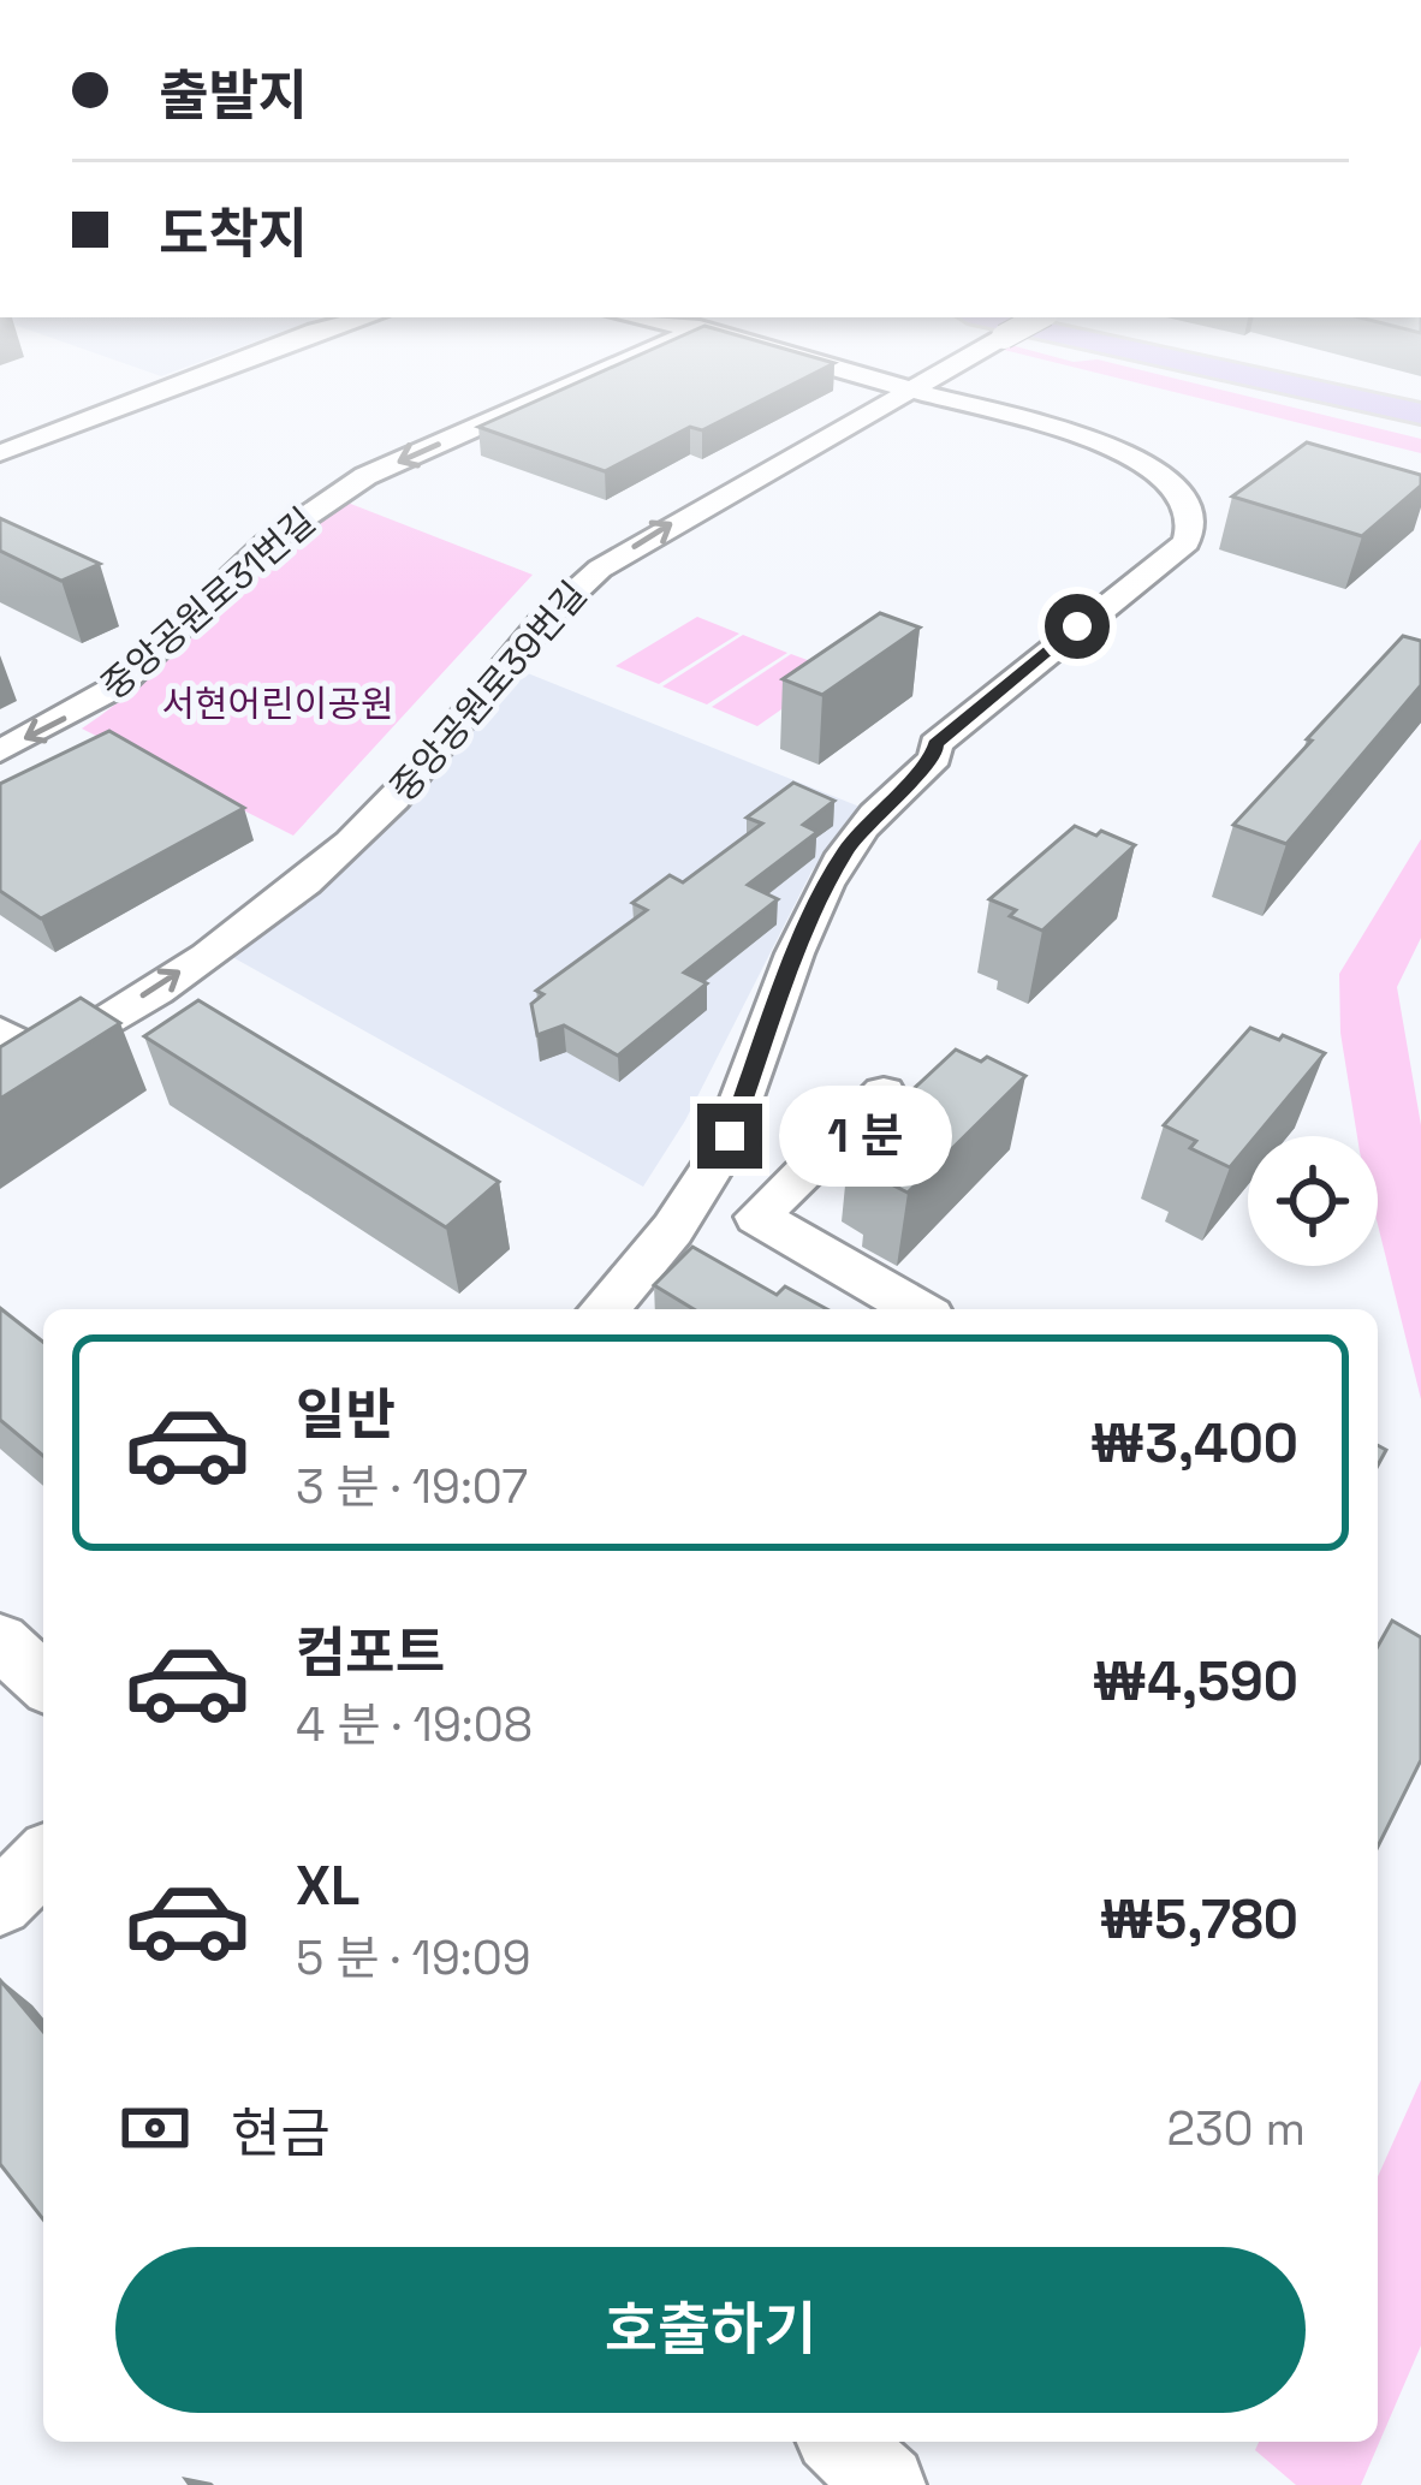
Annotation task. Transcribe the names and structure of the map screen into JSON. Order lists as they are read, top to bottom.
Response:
{
  "streets": {
    "street": ["중앙공원로31번길", "중앙공원로39번길"]
  },
  "one_way": ["중앙공원로39번길"],
  "parks": ["서현어린이공원"],
  "page": {
    "banner": ["출발지", "도착지"],
    "bubble": "1 분",
    "list": [
      {
        "name": "일반",
        "note": "3 분 · 19:07",
        "value": "₩3,400"
      },
      {
        "name": "컴포트",
        "note": "4 분 · 19:08",
        "value": "₩4,590"
      },
      {
        "name": "XL",
        "note": "5 분 · 19:09",
        "value": "₩5,780"
      }
    ],
    "pay": ["현금", "230 m"],
    "buttons": "호출하기"
  }
}
